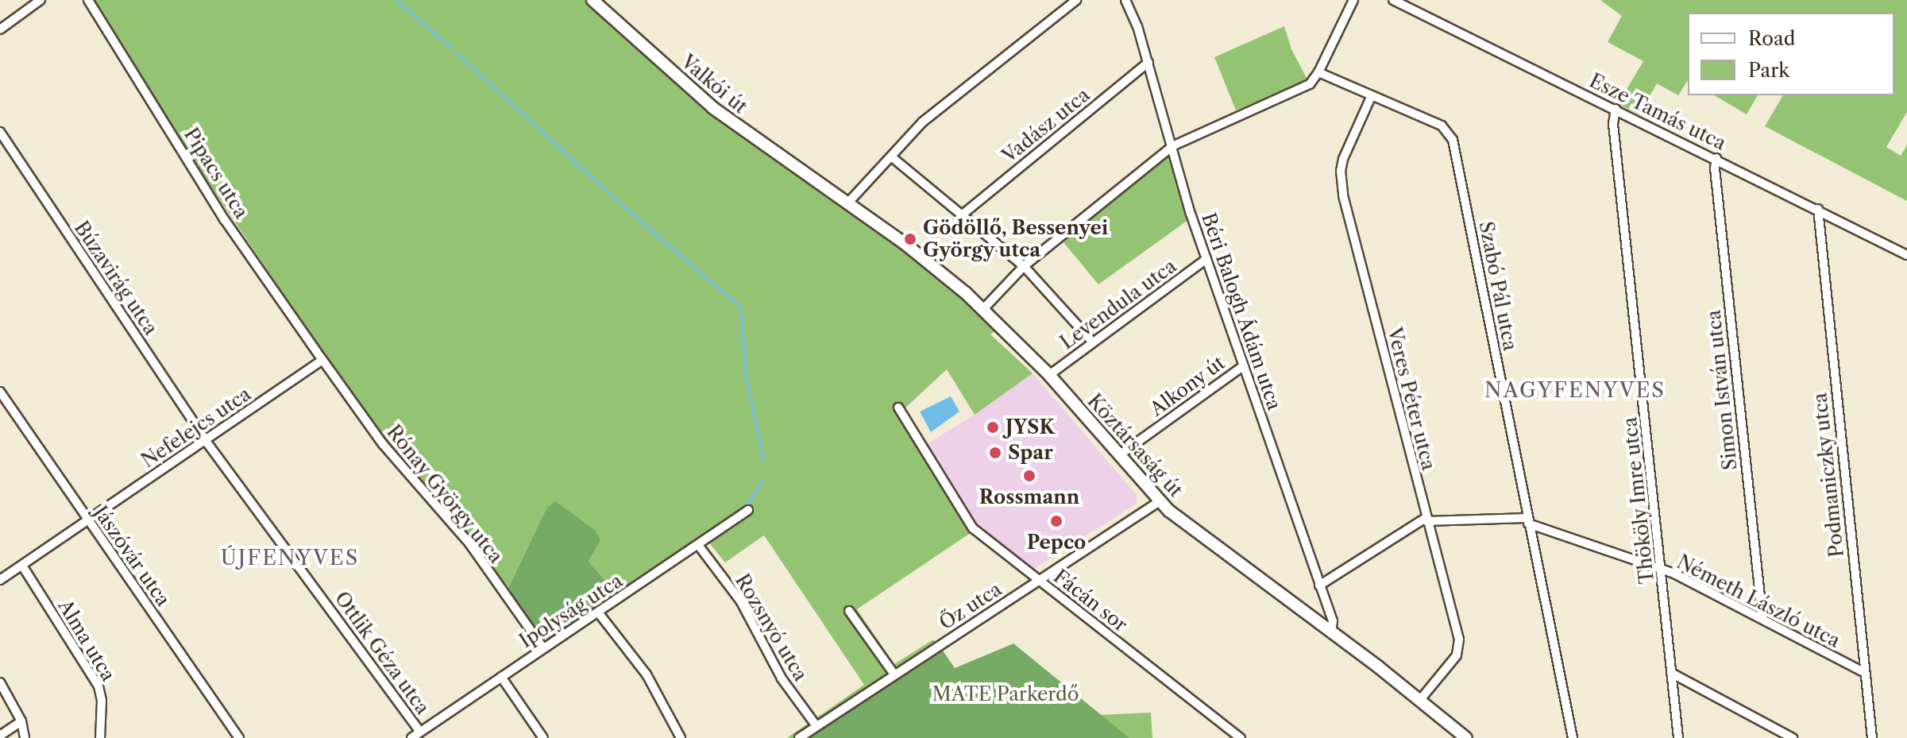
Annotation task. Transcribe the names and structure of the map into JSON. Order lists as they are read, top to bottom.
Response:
{
  "streets": {
    "main road": ["Valkói út", "Köztársaság út"],
    "street": [
      "Esze Tamás utca",
      "Vadász utca",
      "Pipacs utca",
      "Búzavirág utca",
      "Szabó Pál utca",
      "Levendula utca",
      "Béri Balogh Ádám utca",
      "Alkony út",
      "Simon István utca",
      "Veres Péter utca",
      "Nefelejcs utca",
      "Podmaniczky utca",
      "Rónay György utca",
      "Thököly Imre utca",
      "Jászóvár utca",
      "Fácán sor",
      "Németh László utca",
      "Őz utca",
      "Ipolyság utca",
      "Rozsnyó utca",
      "Alma utca",
      "Ottlik Géza utca"
    ]
  },
  "crossings": [
    ["Valkói út", "Köztársaság út"],
    ["Esze Tamás utca", "Simon István utca"],
    ["Esze Tamás utca", "Podmaniczky utca"],
    ["Esze Tamás utca", "Thököly Imre utca"],
    ["Vadász utca", "Béri Balogh Ádám utca"],
    ["Pipacs utca", "Nefelejcs utca"],
    ["Pipacs utca", "Rónay György utca"],
    ["Búzavirág utca", "Nefelejcs utca"],
    ["Búzavirág utca", "Ottlik Géza utca"],
    ["Szabó Pál utca", "Veres Péter utca"],
    ["Szabó Pál utca", "Németh László utca"],
    ["Levendula utca", "Béri Balogh Ádám utca"],
    ["Levendula utca", "Köztársaság út"],
    ["Béri Balogh Ádám utca", "Alkony út"],
    ["Béri Balogh Ádám utca", "Köztársaság út"],
    ["Alkony út", "Köztársaság út"],
    ["Simon István utca", "Németh László utca"],
    ["Veres Péter utca", "Köztársaság út"],
    ["Veres Péter utca", "Németh László utca"],
    ["Nefelejcs utca", "Rónay György utca"],
    ["Nefelejcs utca", "Jászóvár utca"],
    ["Nefelejcs utca", "Alma utca"],
    ["Nefelejcs utca", "Ottlik Géza utca"],
    ["Köztársaság út", "Őz utca"],
    ["Podmaniczky utca", "Németh László utca"],
    ["Rónay György utca", "Ipolyság utca"],
    ["Thököly Imre utca", "Németh László utca"],
    ["Fácán sor", "Őz utca"],
    ["Őz utca", "Rozsnyó utca"],
    ["Ipolyság utca", "Rozsnyó utca"],
    ["Ipolyság utca", "Ottlik Géza utca"]
  ],
  "districts": ["NAGYFENYVES", "ÚJFENYVES"],
  "parks": ["MATE Parkerdő"],
  "places": [
    "Gödöllő, Bessenyei György utca",
    "JYSK",
    "Spar",
    "Rossmann",
    "Pepco"
  ],
  "legend": ["Road", "Park"]
}
